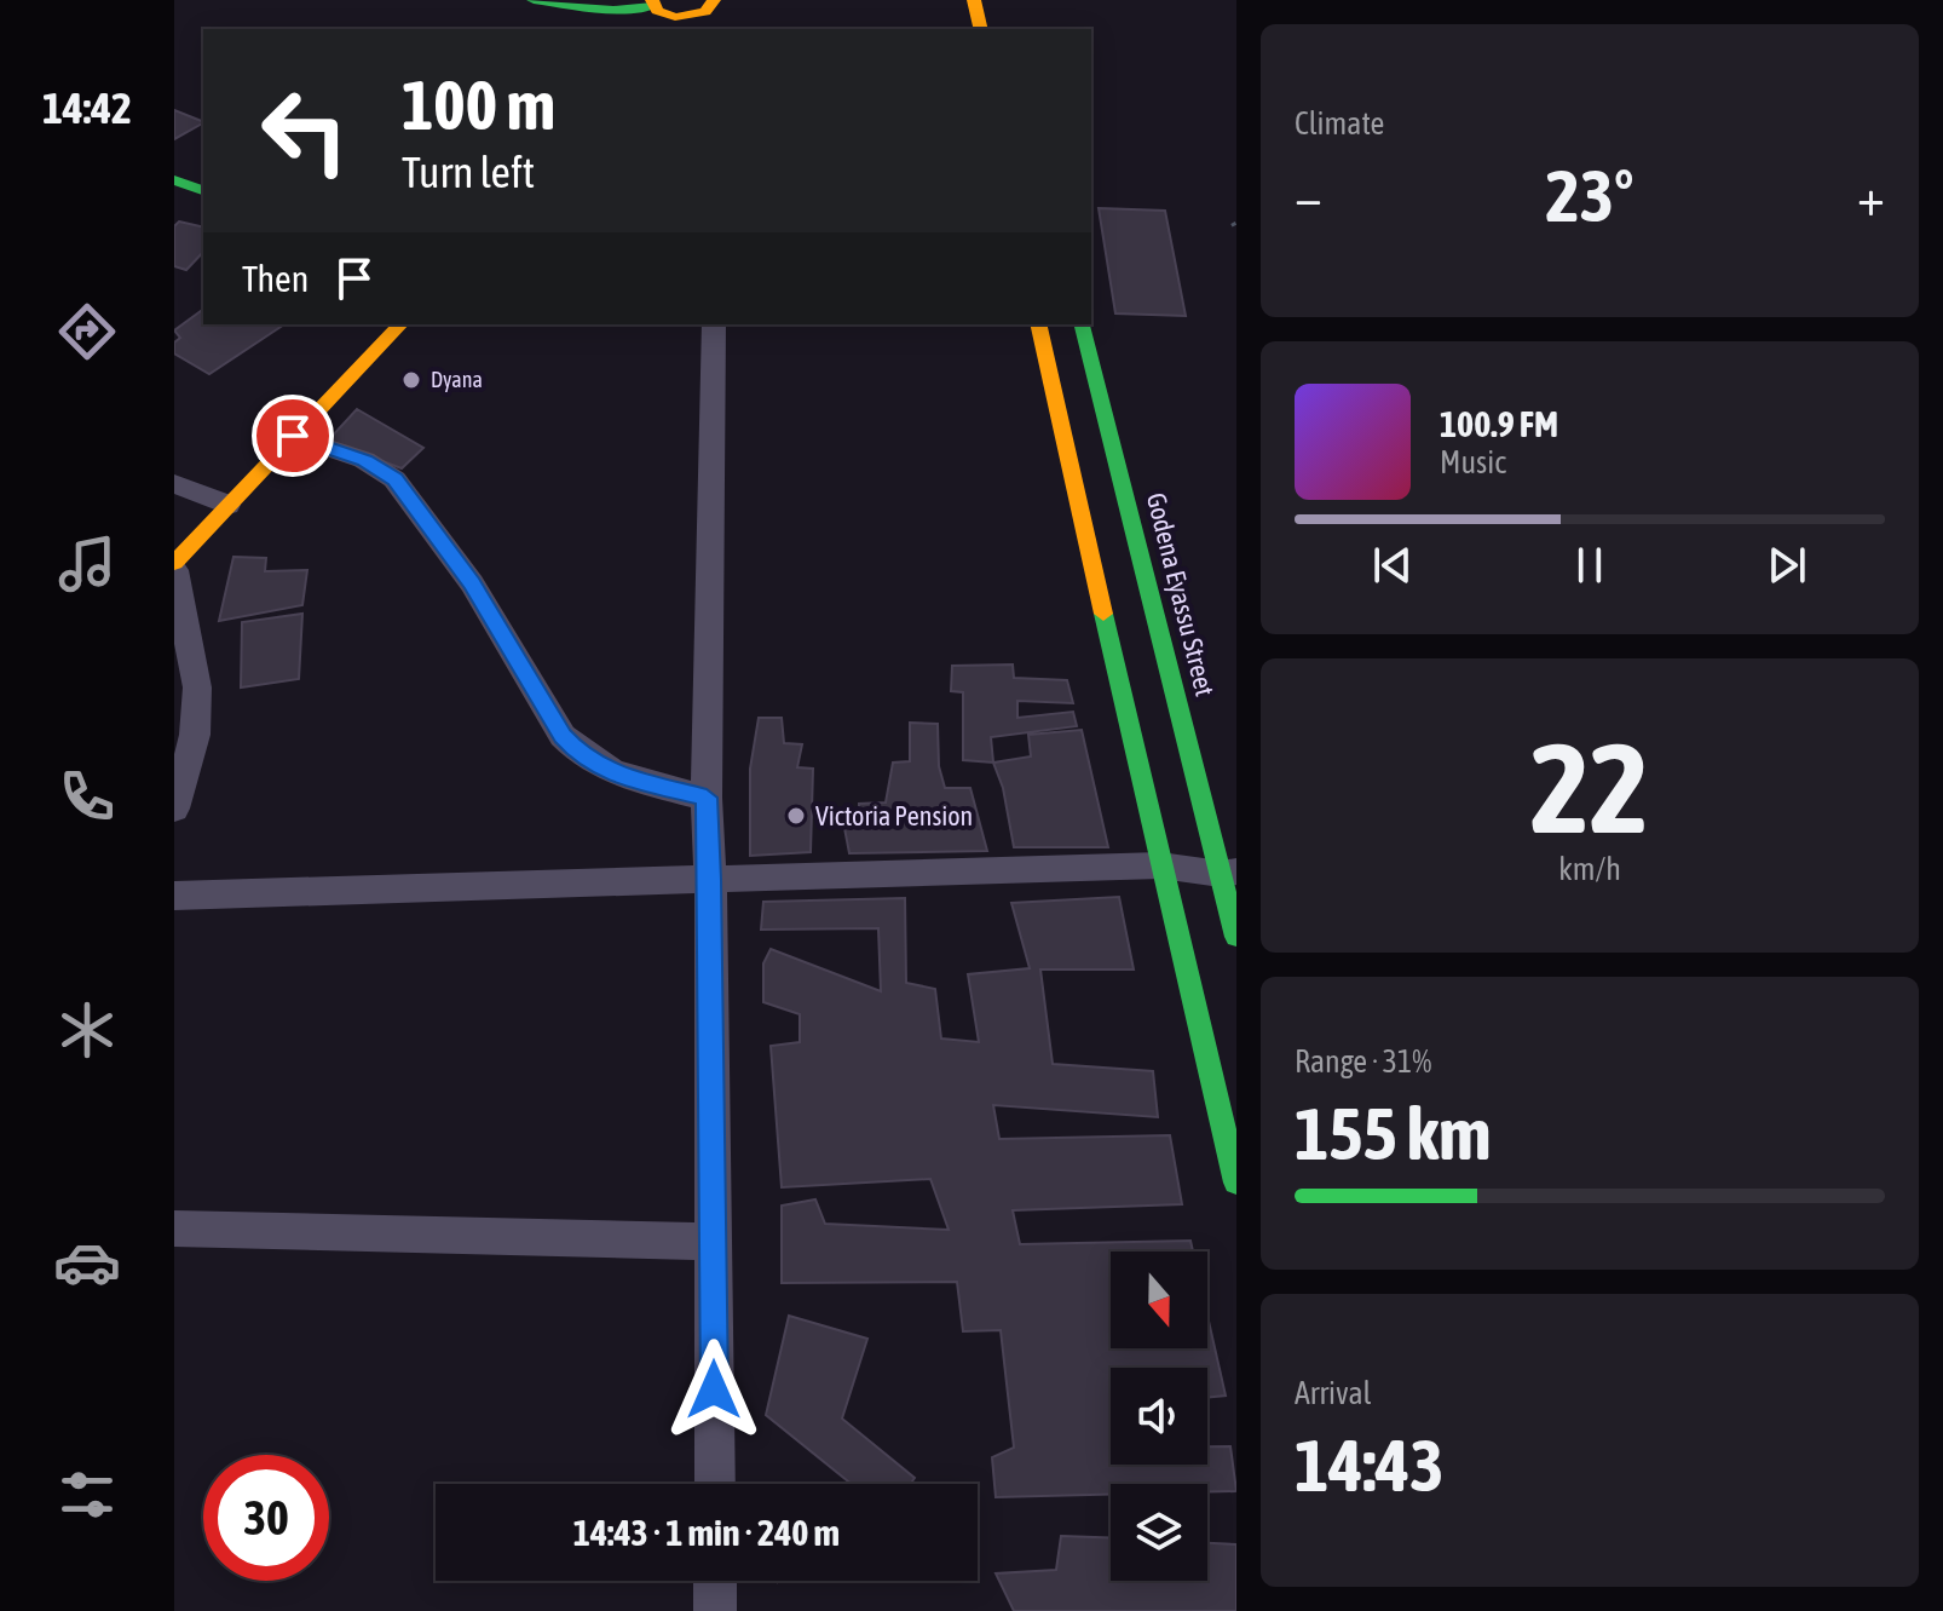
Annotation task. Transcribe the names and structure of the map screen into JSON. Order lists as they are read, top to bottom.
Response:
{
  "streets": {
    "street": ["Godena Eyassu Street"]
  },
  "places": ["Dyana", "Victoria Pension"],
  "north": "bottom",
  "page": {
    "tabs": "14:42",
    "tile": [
      "Climate",
      ["22", "km/h"],
      ["Range · 31%", "155 km"],
      ["Arrival", "14:43"]
    ],
    "turn": ["100 m", "Turn left"],
    "heat": ["−", "23°", "+"],
    "then": "Then",
    "song": ["100.9 FM", "Music"],
    "limit": "30",
    "trip": "14:43 · 1 min · 240 m"
  }
}
